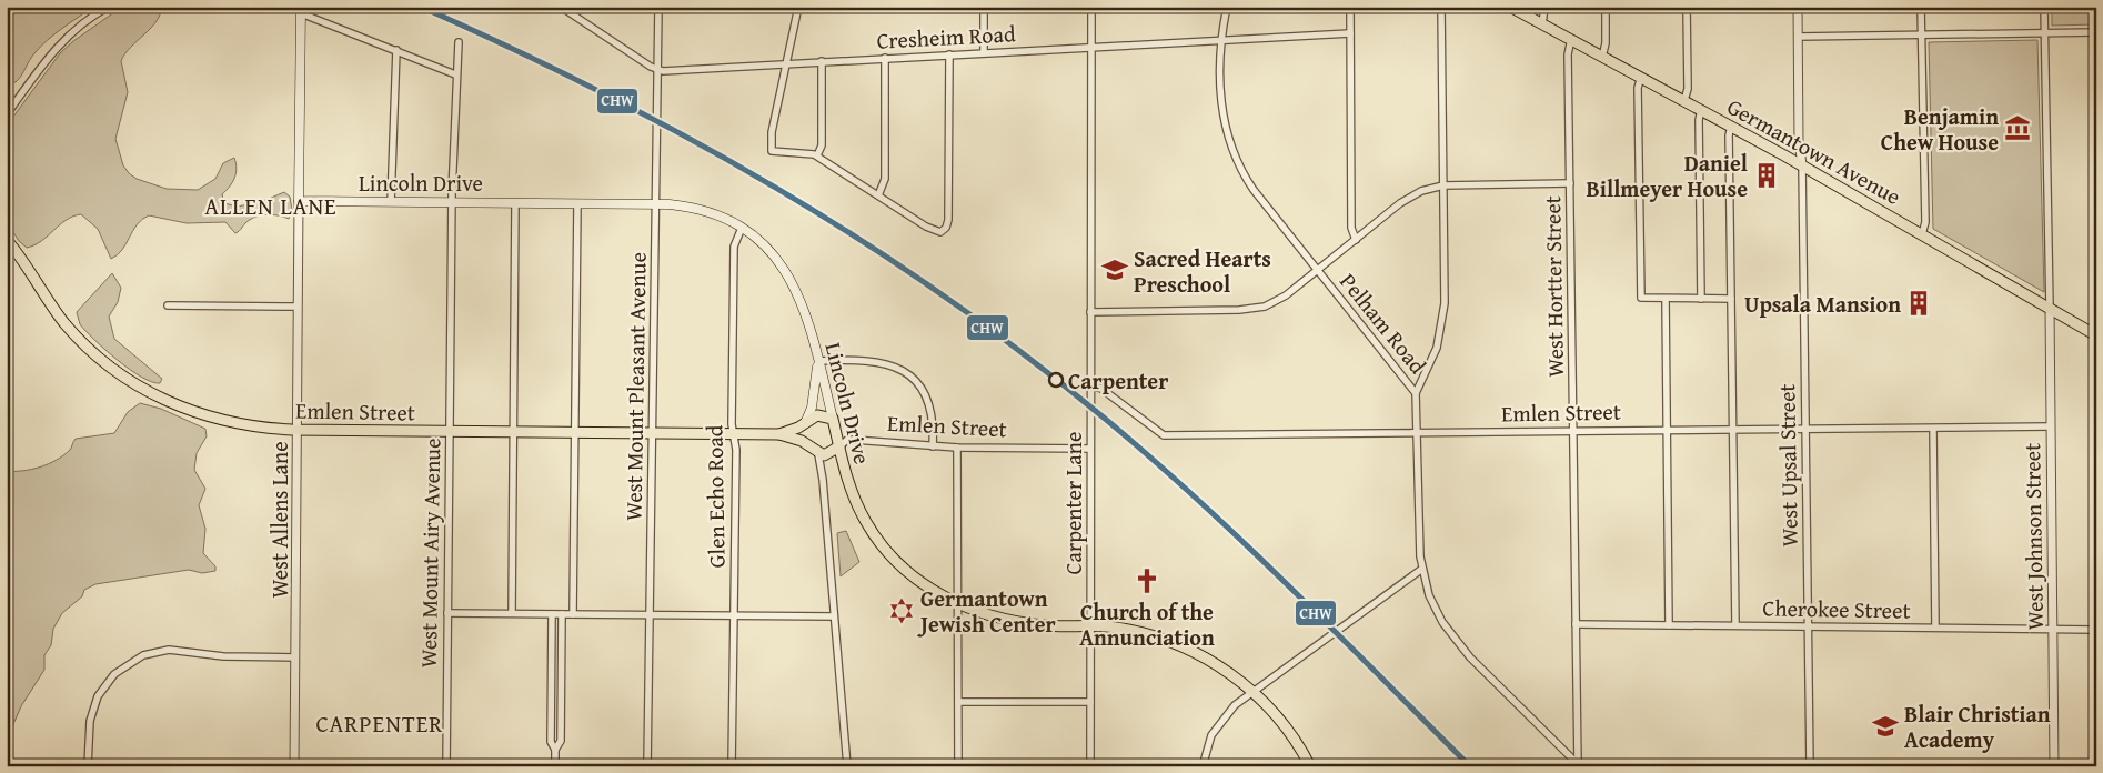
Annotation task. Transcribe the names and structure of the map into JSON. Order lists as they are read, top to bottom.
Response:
{
  "streets": {
    "main road": [
      "Germantown Avenue",
      "Lincoln Drive",
      "Emlen Street",
      "West Allens Lane"
    ],
    "street": [
      "Cresheim Road",
      "West Hortter Street",
      "Pelham Road",
      "West Mount Pleasant Avenue",
      "West Upsal Street",
      "Glen Echo Road",
      "Carpenter Lane",
      "West Johnson Street",
      "West Mount Airy Avenue",
      "Cherokee Street"
    ]
  },
  "crossings": [
    ["Cresheim Road", "Pelham Road"],
    ["Cresheim Road", "West Mount Pleasant Avenue"],
    ["Cresheim Road", "Carpenter Lane"],
    ["Germantown Avenue", "West Hortter Street"],
    ["Germantown Avenue", "West Upsal Street"],
    ["Germantown Avenue", "West Johnson Street"],
    ["Lincoln Drive", "West Mount Pleasant Avenue"],
    ["Lincoln Drive", "Emlen Street"],
    ["Lincoln Drive", "Glen Echo Road"],
    ["Lincoln Drive", "Carpenter Lane"],
    ["Lincoln Drive", "West Allens Lane"],
    ["Lincoln Drive", "West Mount Airy Avenue"],
    ["West Hortter Street", "Pelham Road"],
    ["West Hortter Street", "Emlen Street"],
    ["West Hortter Street", "Cherokee Street"],
    ["Pelham Road", "Emlen Street"],
    ["West Mount Pleasant Avenue", "Emlen Street"],
    ["Emlen Street", "West Upsal Street"],
    ["Emlen Street", "Glen Echo Road"],
    ["Emlen Street", "Carpenter Lane"],
    ["Emlen Street", "West Allens Lane"],
    ["Emlen Street", "West Johnson Street"],
    ["Emlen Street", "West Mount Airy Avenue"],
    ["West Upsal Street", "Cherokee Street"],
    ["West Johnson Street", "Cherokee Street"]
  ],
  "districts": ["ALLEN LANE", "CARPENTER"],
  "places": {
    "museum": ["Benjamin Chew House"],
    "building": ["Daniel Billmeyer House", "Upsala Mansion"],
    "school or university": ["Sacred Hearts Preschool", "Blair Christian Academy"],
    "other": ["Carpenter"],
    "church": ["Church of the Annunciation"],
    "synagogue": ["Germantown Jewish Center"]
  },
  "lines": ["transit line CHW"]
}
